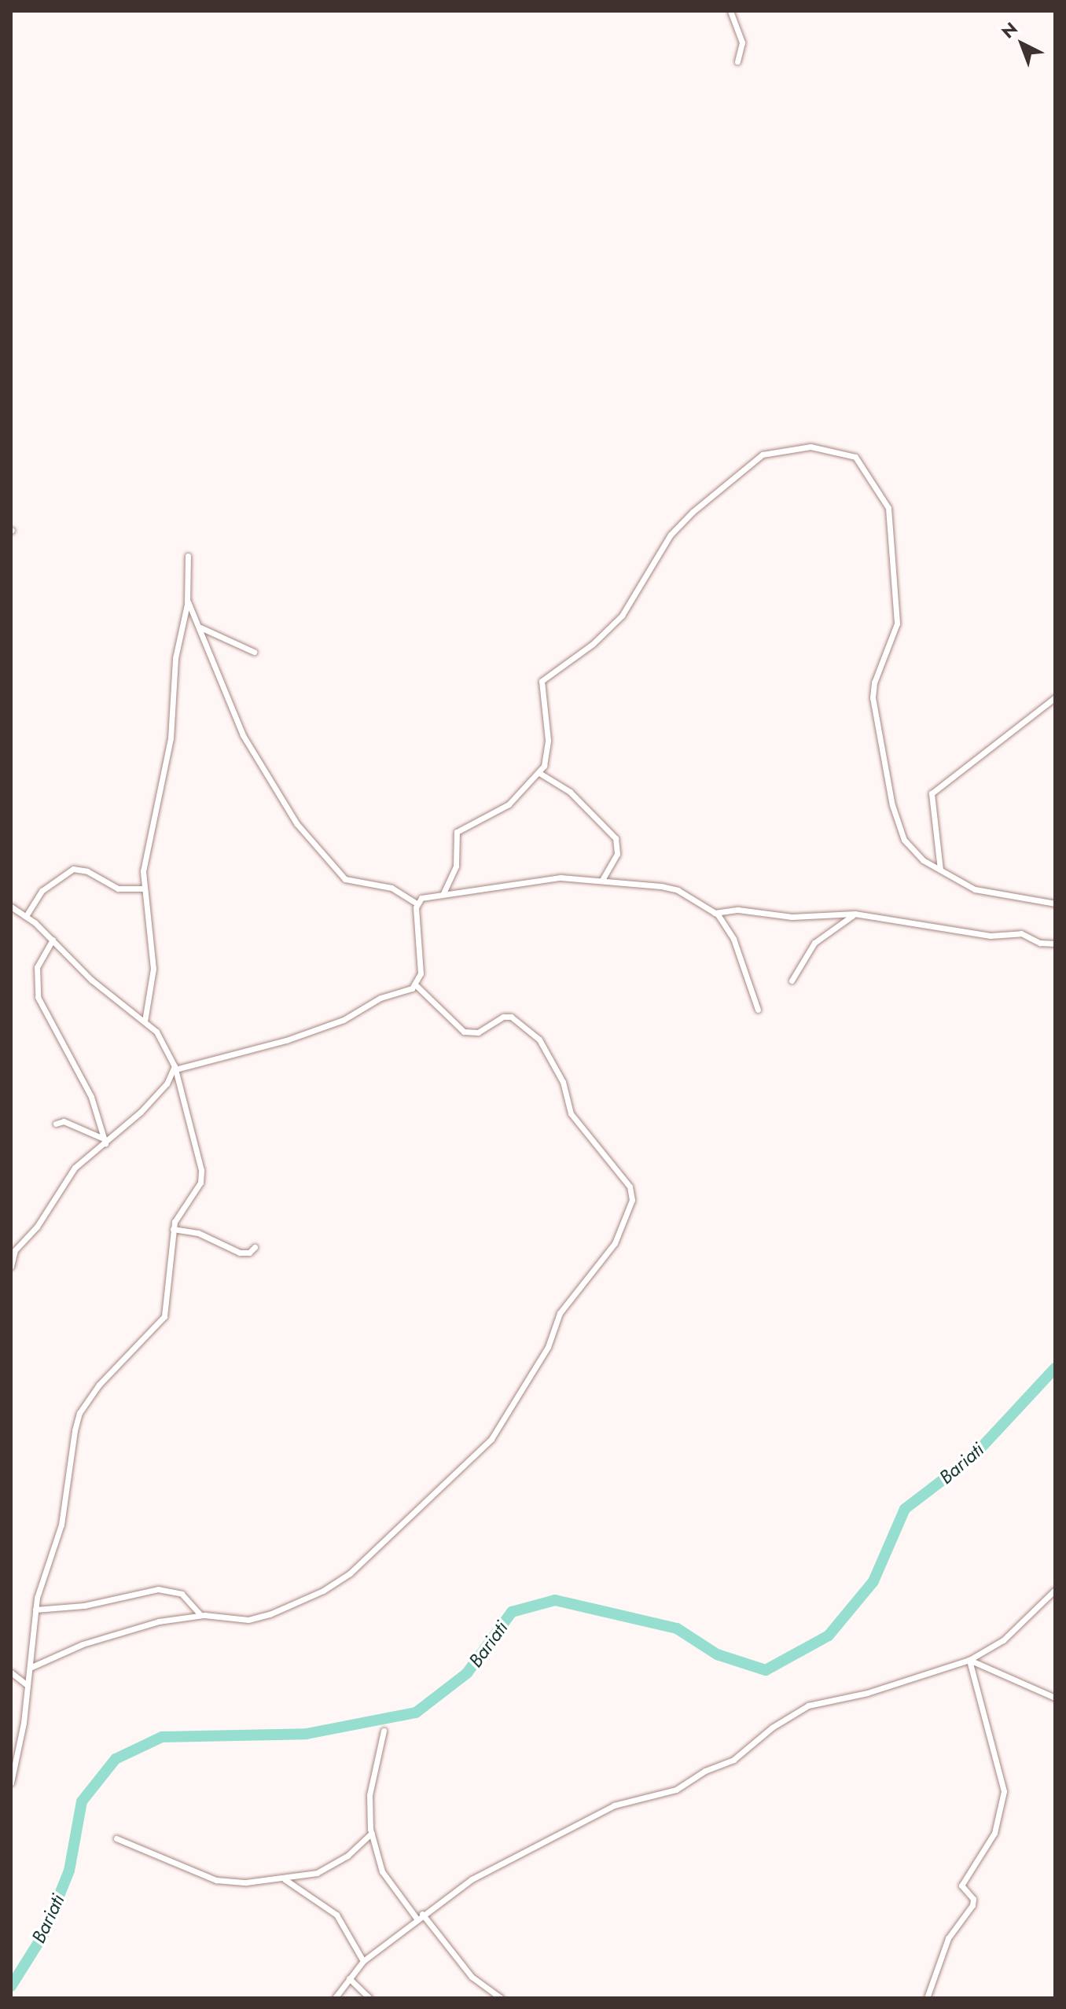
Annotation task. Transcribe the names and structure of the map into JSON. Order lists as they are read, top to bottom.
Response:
{
  "water": ["Bariati"],
  "north": "top left"
}
